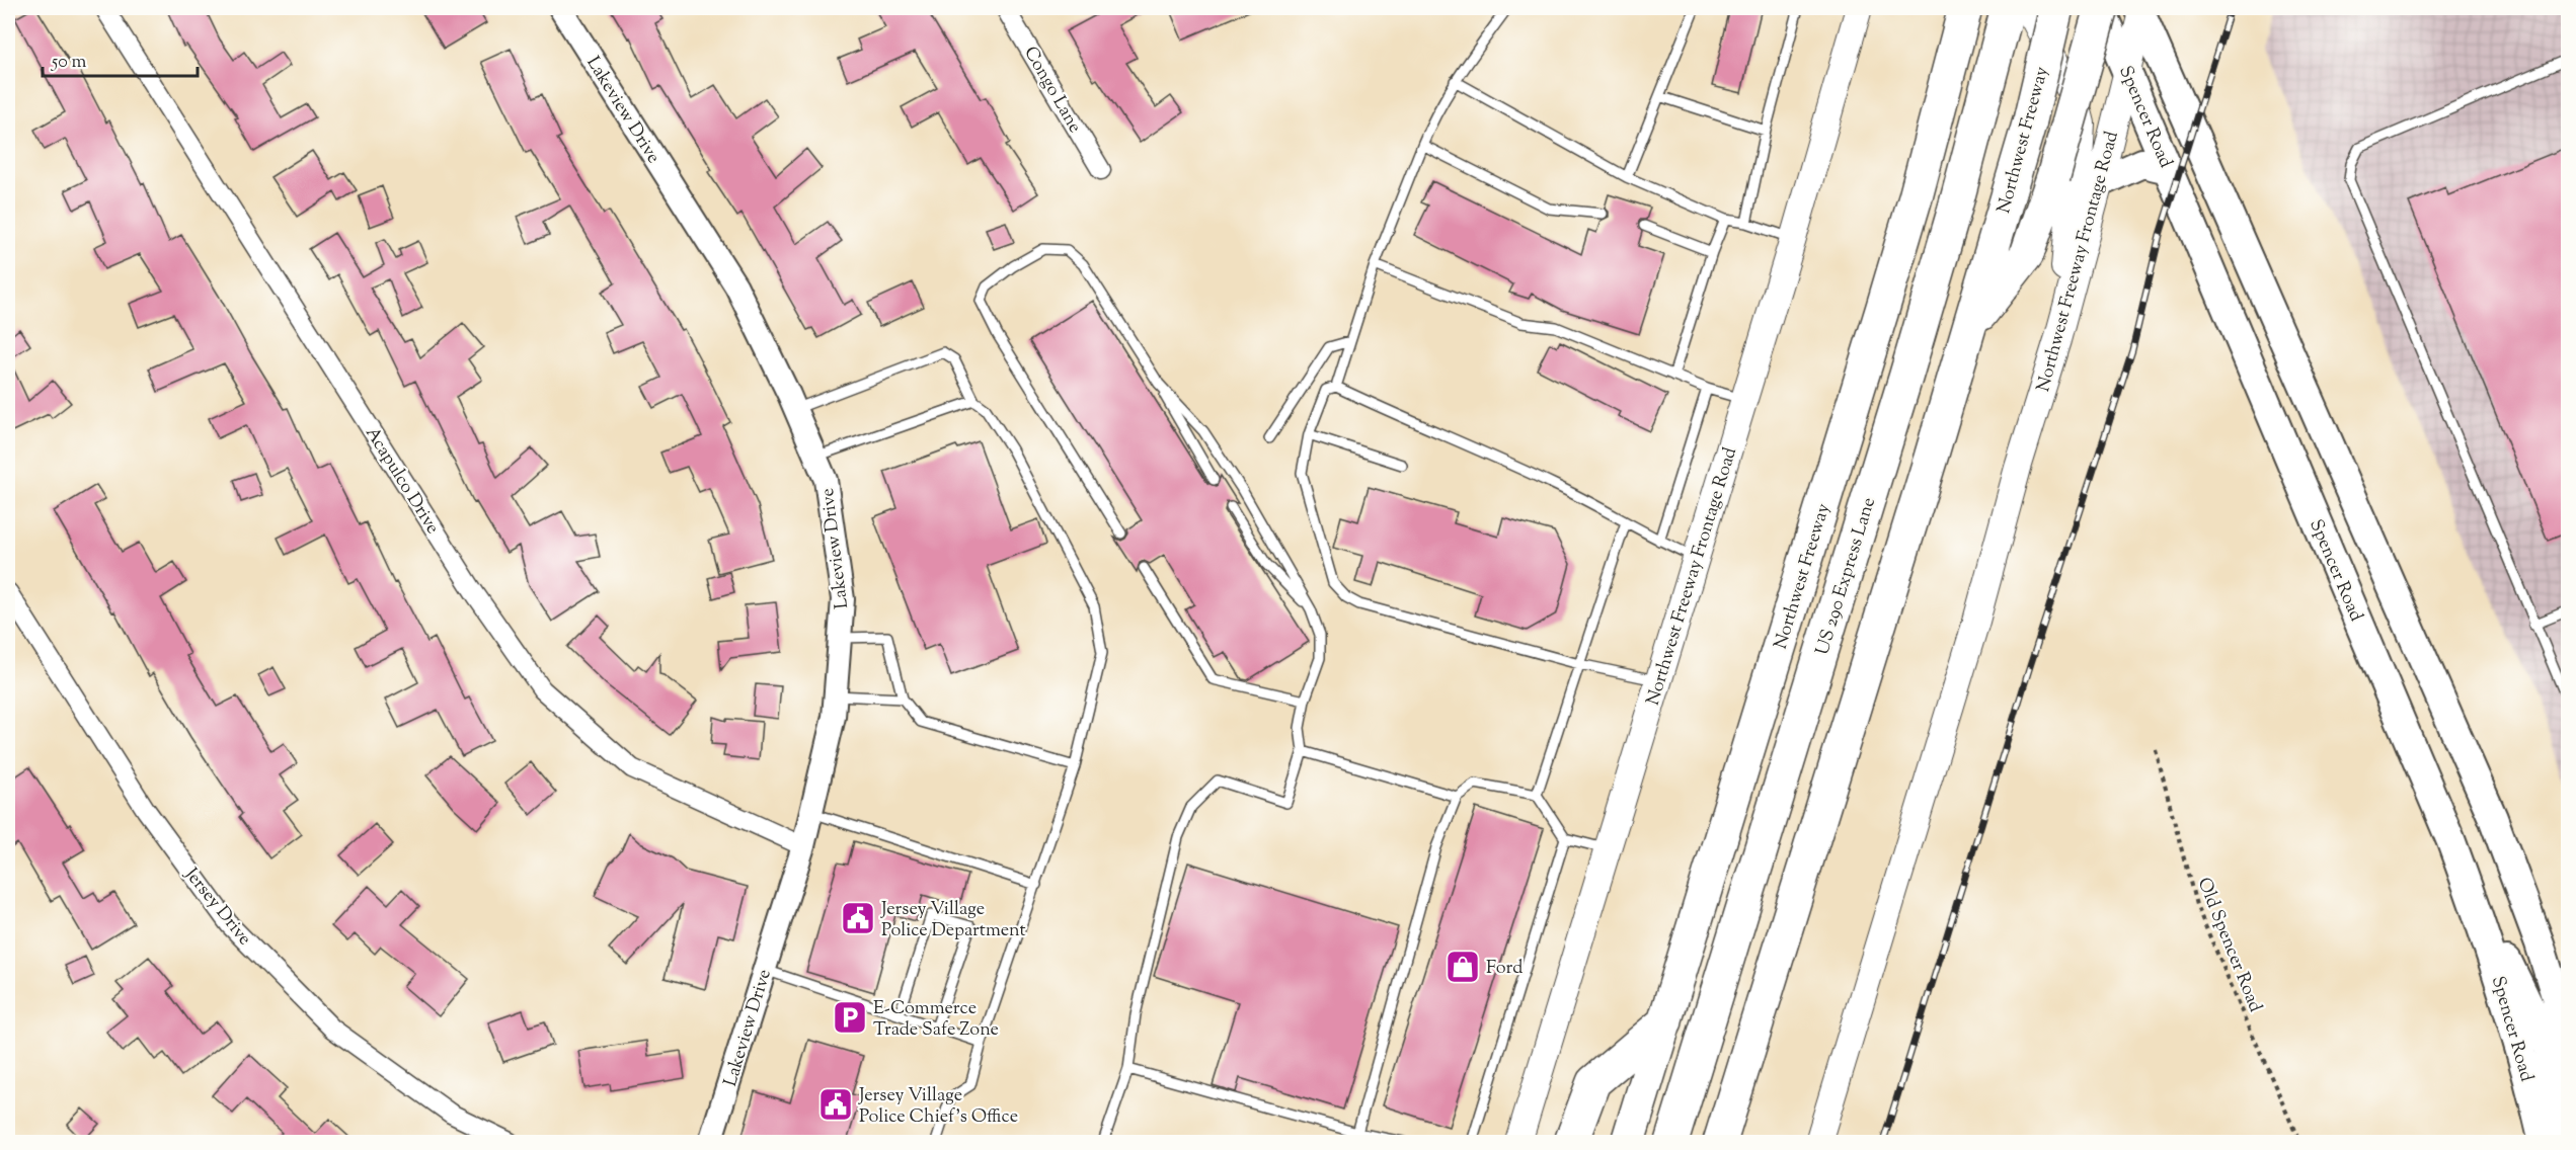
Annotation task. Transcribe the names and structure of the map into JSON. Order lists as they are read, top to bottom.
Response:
{
  "streets": {
    "highway": ["Northwest Freeway", "US 290 Express Lane"],
    "main road": ["Spencer Road", "Northwest Freeway Frontage Road"],
    "street": [
      "Congo Lane",
      "Lakeview Drive",
      "Acapulco Drive",
      "Jersey Drive"
    ],
    "path": ["Old Spencer Road"]
  },
  "crossings": [
    ["Lakeview Drive", "Acapulco Drive"],
    ["Spencer Road", "Northwest Freeway Frontage Road"]
  ],
  "places": {
    "public building": ["Jersey Village Police Department", "Jersey Village Police Chief's Office"],
    "shop": ["Ford"],
    "parking": ["E-Commerce Trade Safe Zone"]
  },
  "scale_bar": "50 m"
}
